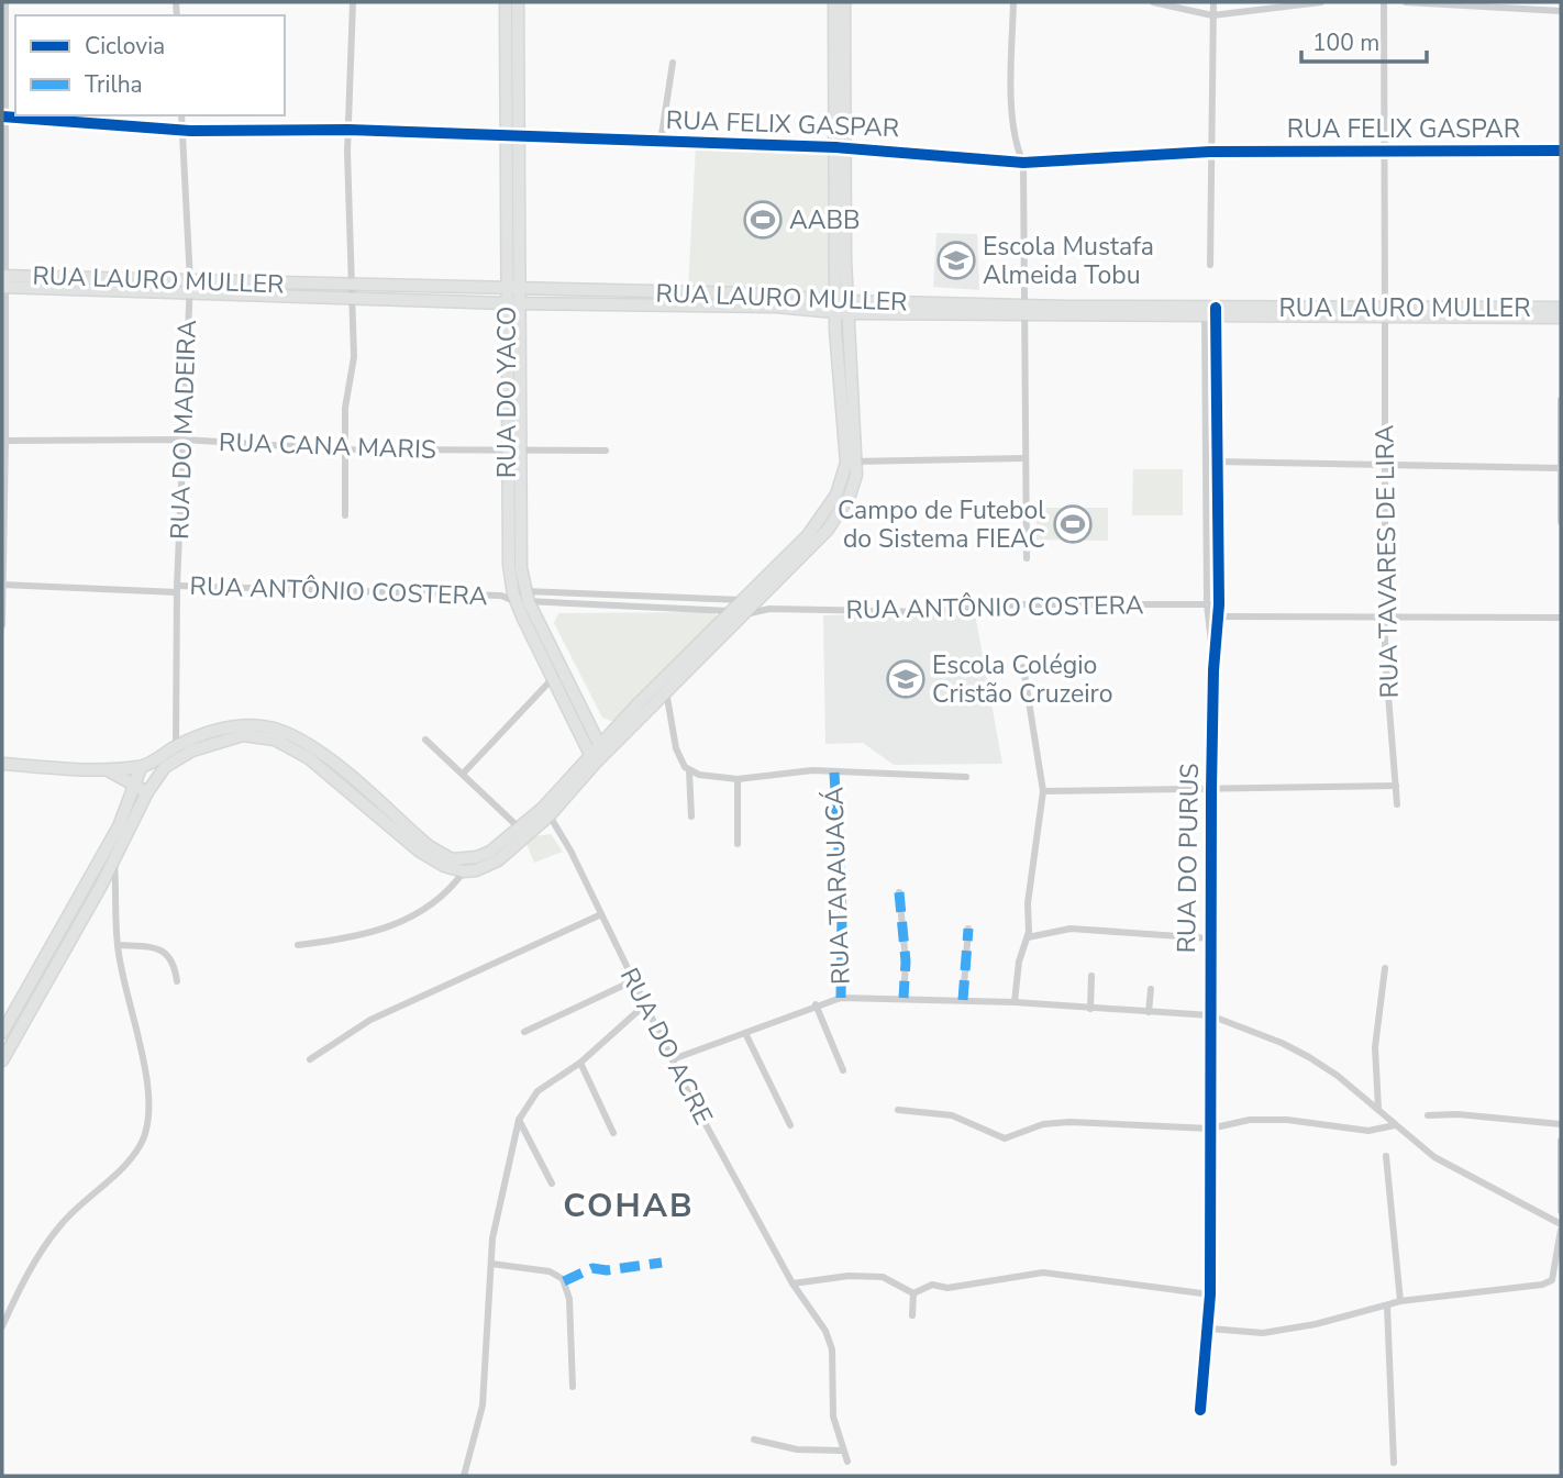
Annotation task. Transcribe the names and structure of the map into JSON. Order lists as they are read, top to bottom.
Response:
{
  "streets": {
    "street": [
      "RUA FELIX GASPAR",
      "RUA LAURO MULLER",
      "RUA DO YACO",
      "RUA DO MADEIRA",
      "RUA CANA MARIS",
      "RUA TAVARES DE LIRA",
      "RUA ANTÔNIO COSTERA",
      "RUA DO PURUS",
      "RUA TARAUACÁ",
      "RUA DO ACRE"
    ]
  },
  "crossings": [
    ["RUA FELIX GASPAR", "RUA DO YACO"],
    ["RUA FELIX GASPAR", "RUA DO MADEIRA"],
    ["RUA FELIX GASPAR", "RUA TAVARES DE LIRA"],
    ["RUA LAURO MULLER", "RUA DO YACO"],
    ["RUA LAURO MULLER", "RUA DO MADEIRA"],
    ["RUA LAURO MULLER", "RUA TAVARES DE LIRA"],
    ["RUA LAURO MULLER", "RUA DO PURUS"],
    ["RUA DO YACO", "RUA CANA MARIS"],
    ["RUA DO YACO", "RUA ANTÔNIO COSTERA"],
    ["RUA DO MADEIRA", "RUA CANA MARIS"],
    ["RUA DO MADEIRA", "RUA ANTÔNIO COSTERA"],
    ["RUA ANTÔNIO COSTERA", "RUA DO PURUS"]
  ],
  "districts": ["COHAB"],
  "places": {
    "sports": ["AABB", "Campo de Futebol do Sistema FIEAC"],
    "school or university": ["Escola Mustafa Almeida Tobu", "Escola Colégio Cristão Cruzeiro"]
  },
  "legend": ["Ciclovia", "Trilha"],
  "scale_bar": "100 m"
}
